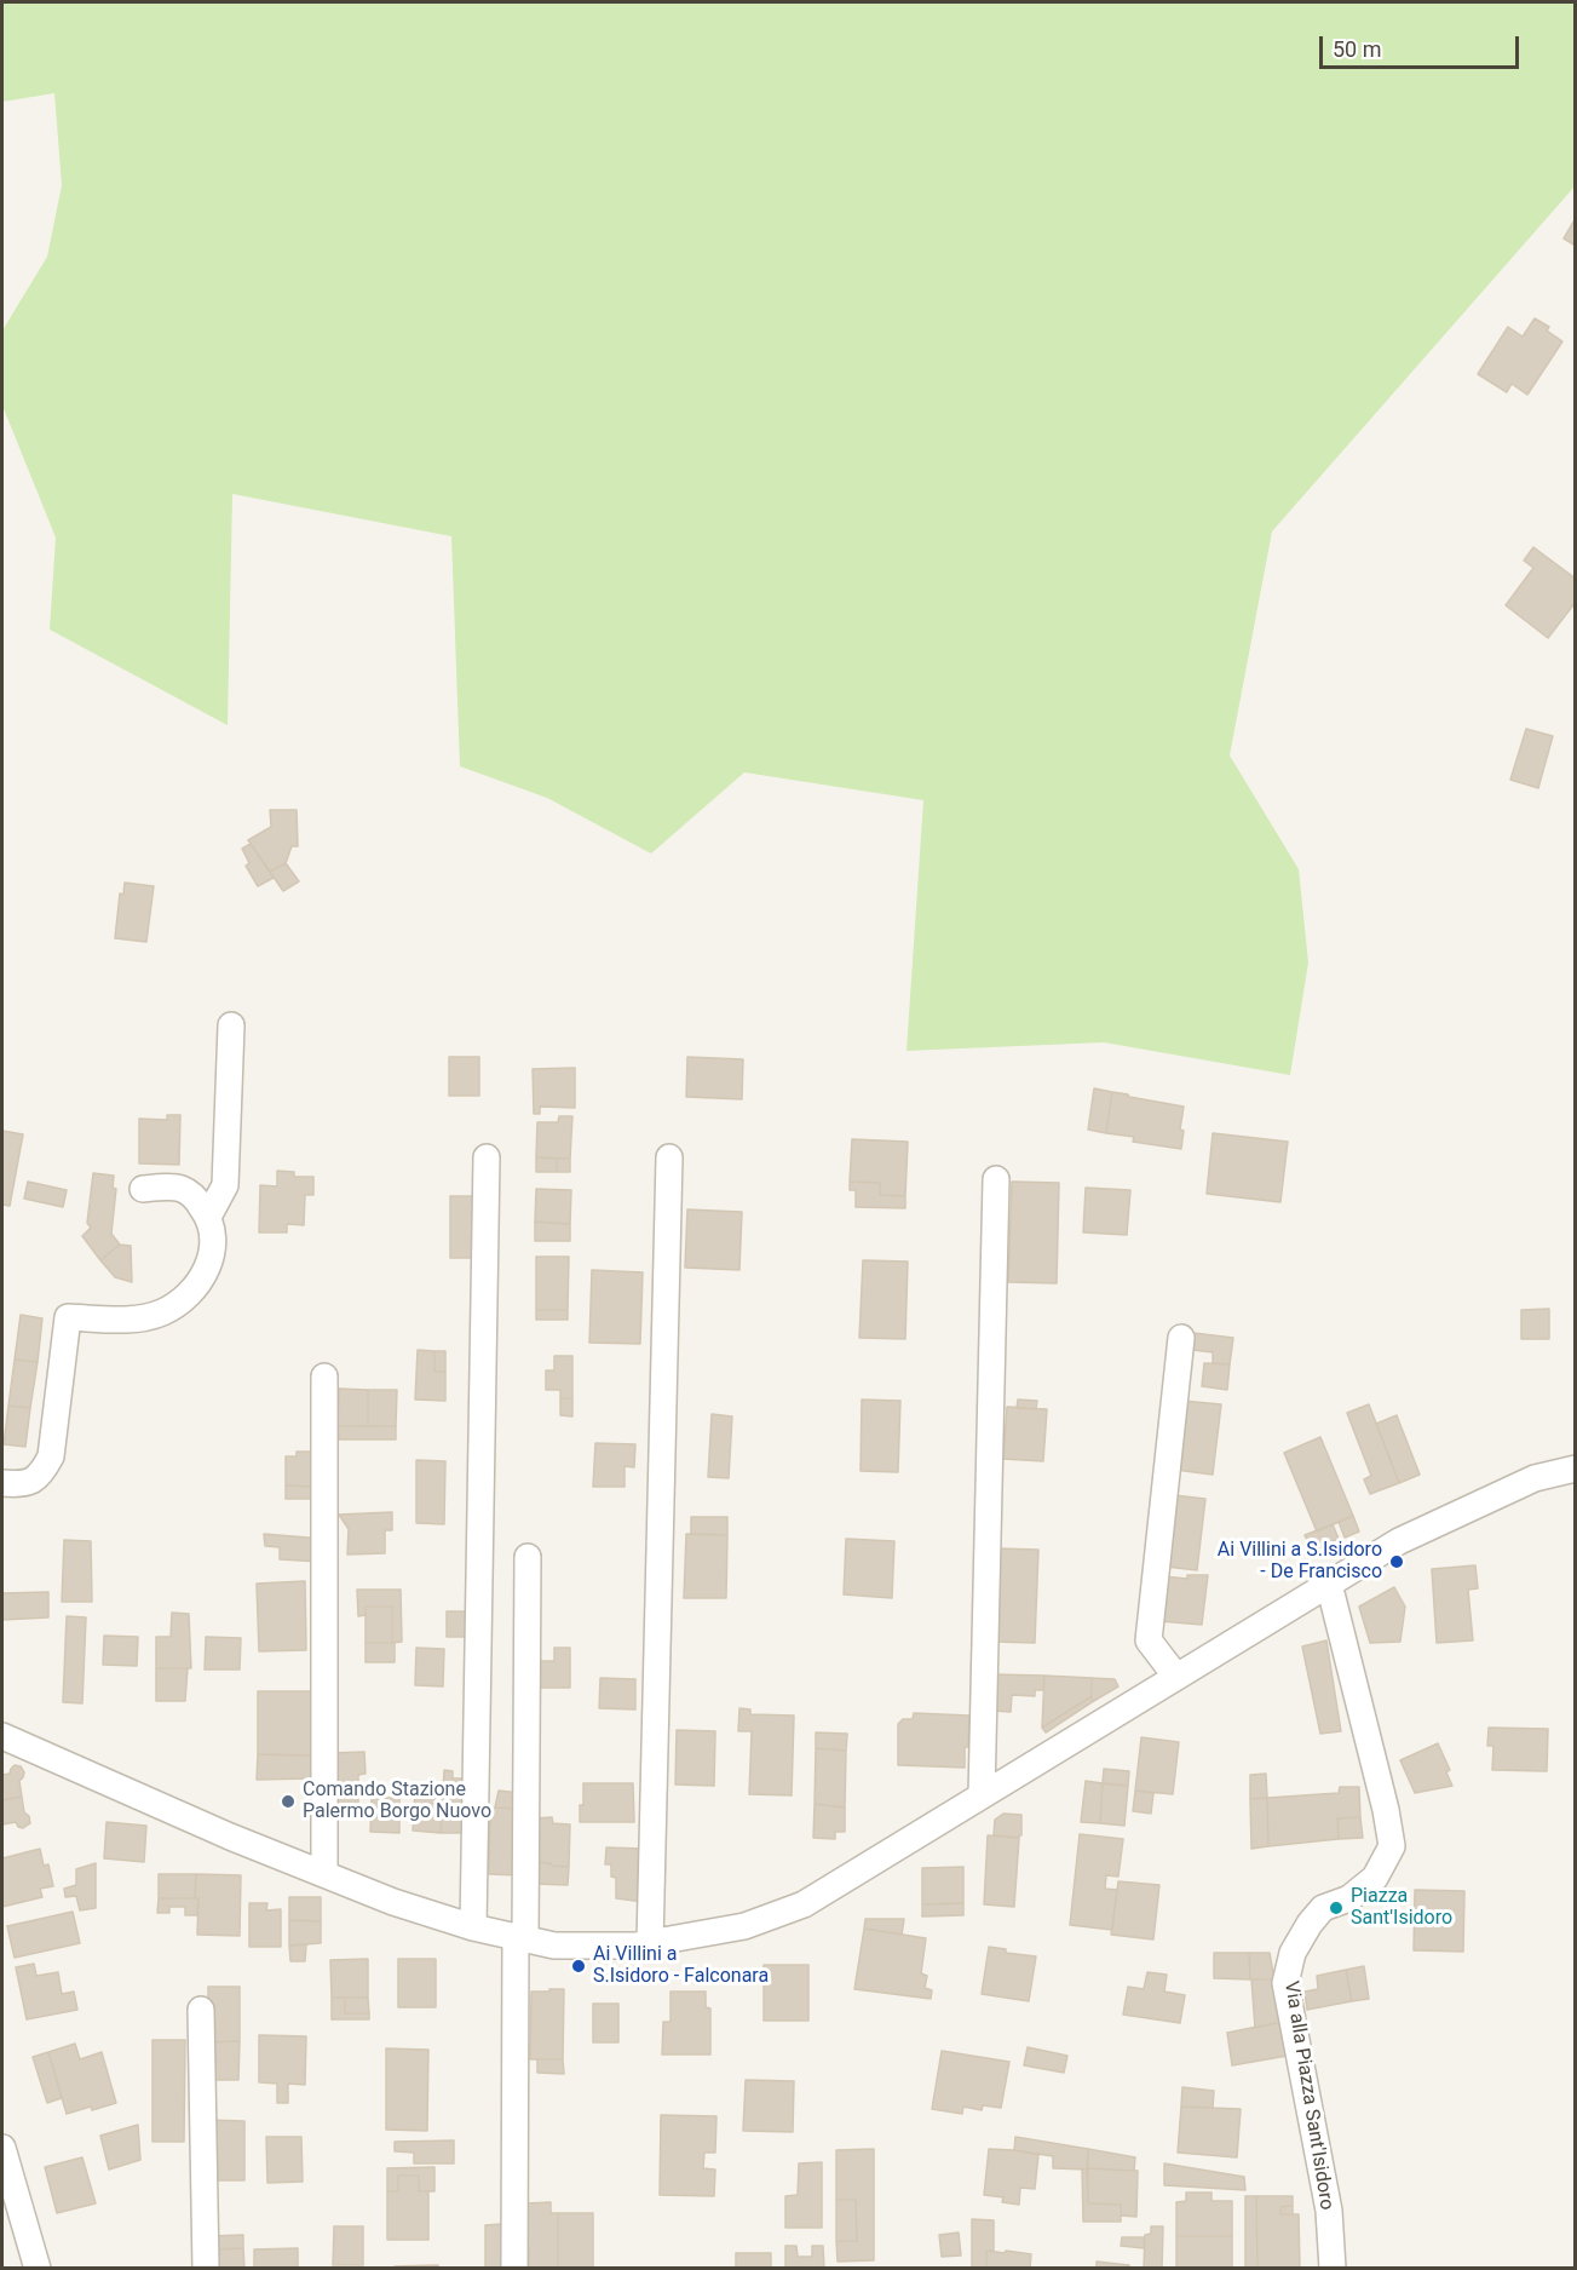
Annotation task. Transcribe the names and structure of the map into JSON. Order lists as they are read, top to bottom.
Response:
{
  "streets": {
    "street": ["Via alla Piazza Sant'Isidoro"]
  },
  "places": [
    "Ai Villini a S.Isidoro - De Francisco",
    "Comando Stazione Palermo Borgo Nuovo",
    "Piazza Sant'Isidoro",
    "Ai Villini a S.Isidoro - Falconara"
  ],
  "scale_bar": "50 m"
}
